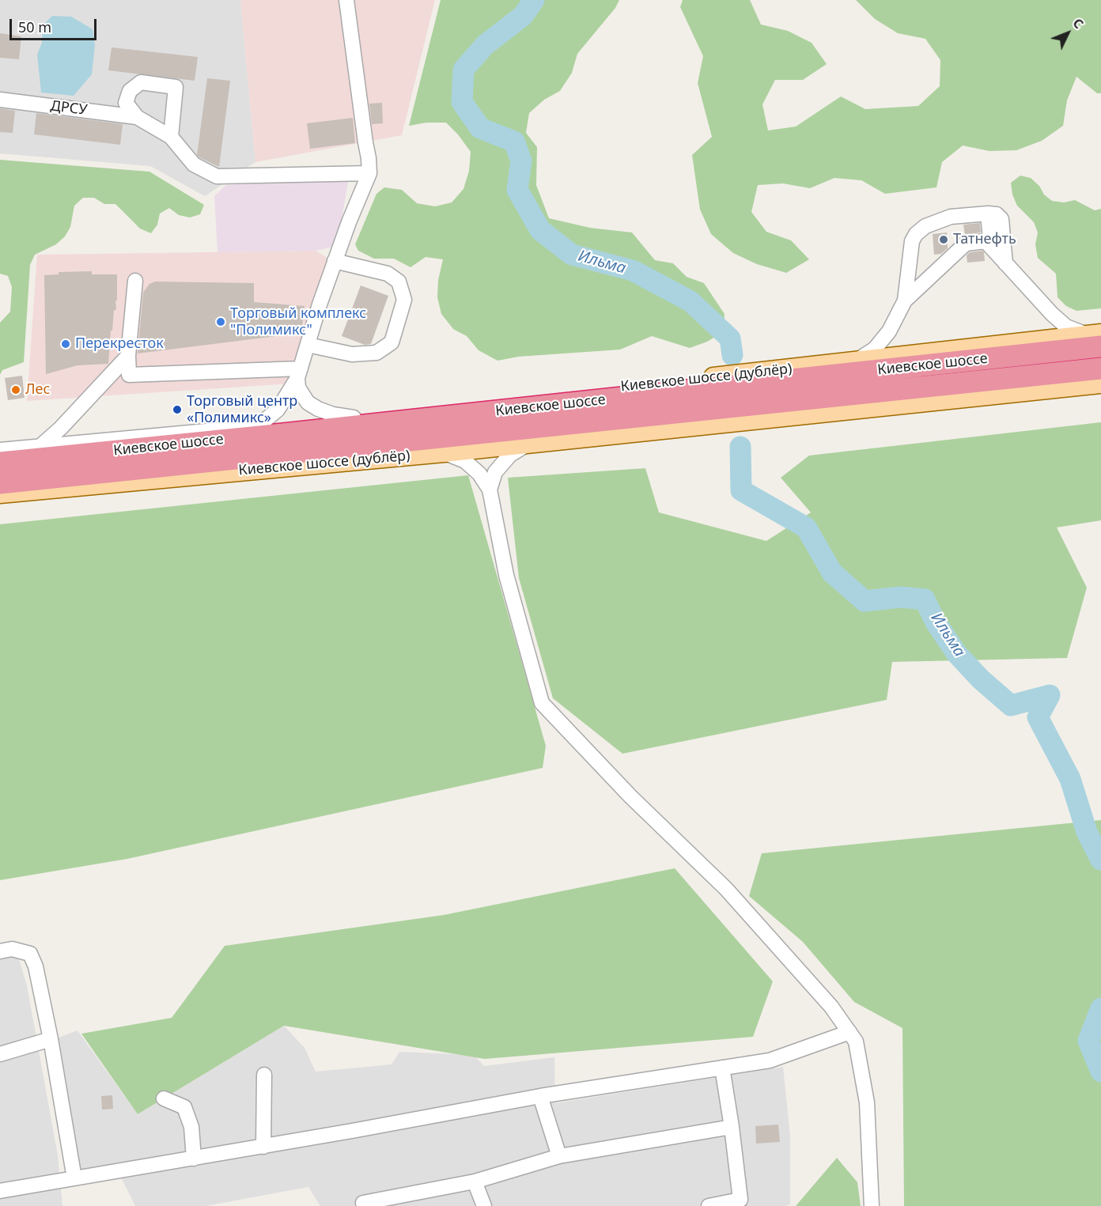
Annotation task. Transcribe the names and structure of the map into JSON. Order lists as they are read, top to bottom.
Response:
{
  "streets": {
    "highway": ["Киевское шоссе"],
    "main road": ["Киевское шоссе (дублёр)"],
    "street": ["ДРСУ"]
  },
  "crossings": [
    ["Киевское шоссе", "Киевское шоссе (дублёр)"]
  ],
  "water": ["Ильма"],
  "places": [
    "Татнефть",
    "Торговый комплекс \"Полимикс\"",
    "Перекресток",
    "Лес",
    "Торговый центр «Полимикс»"
  ],
  "scale_bar": "50 m",
  "north": "top right"
}
